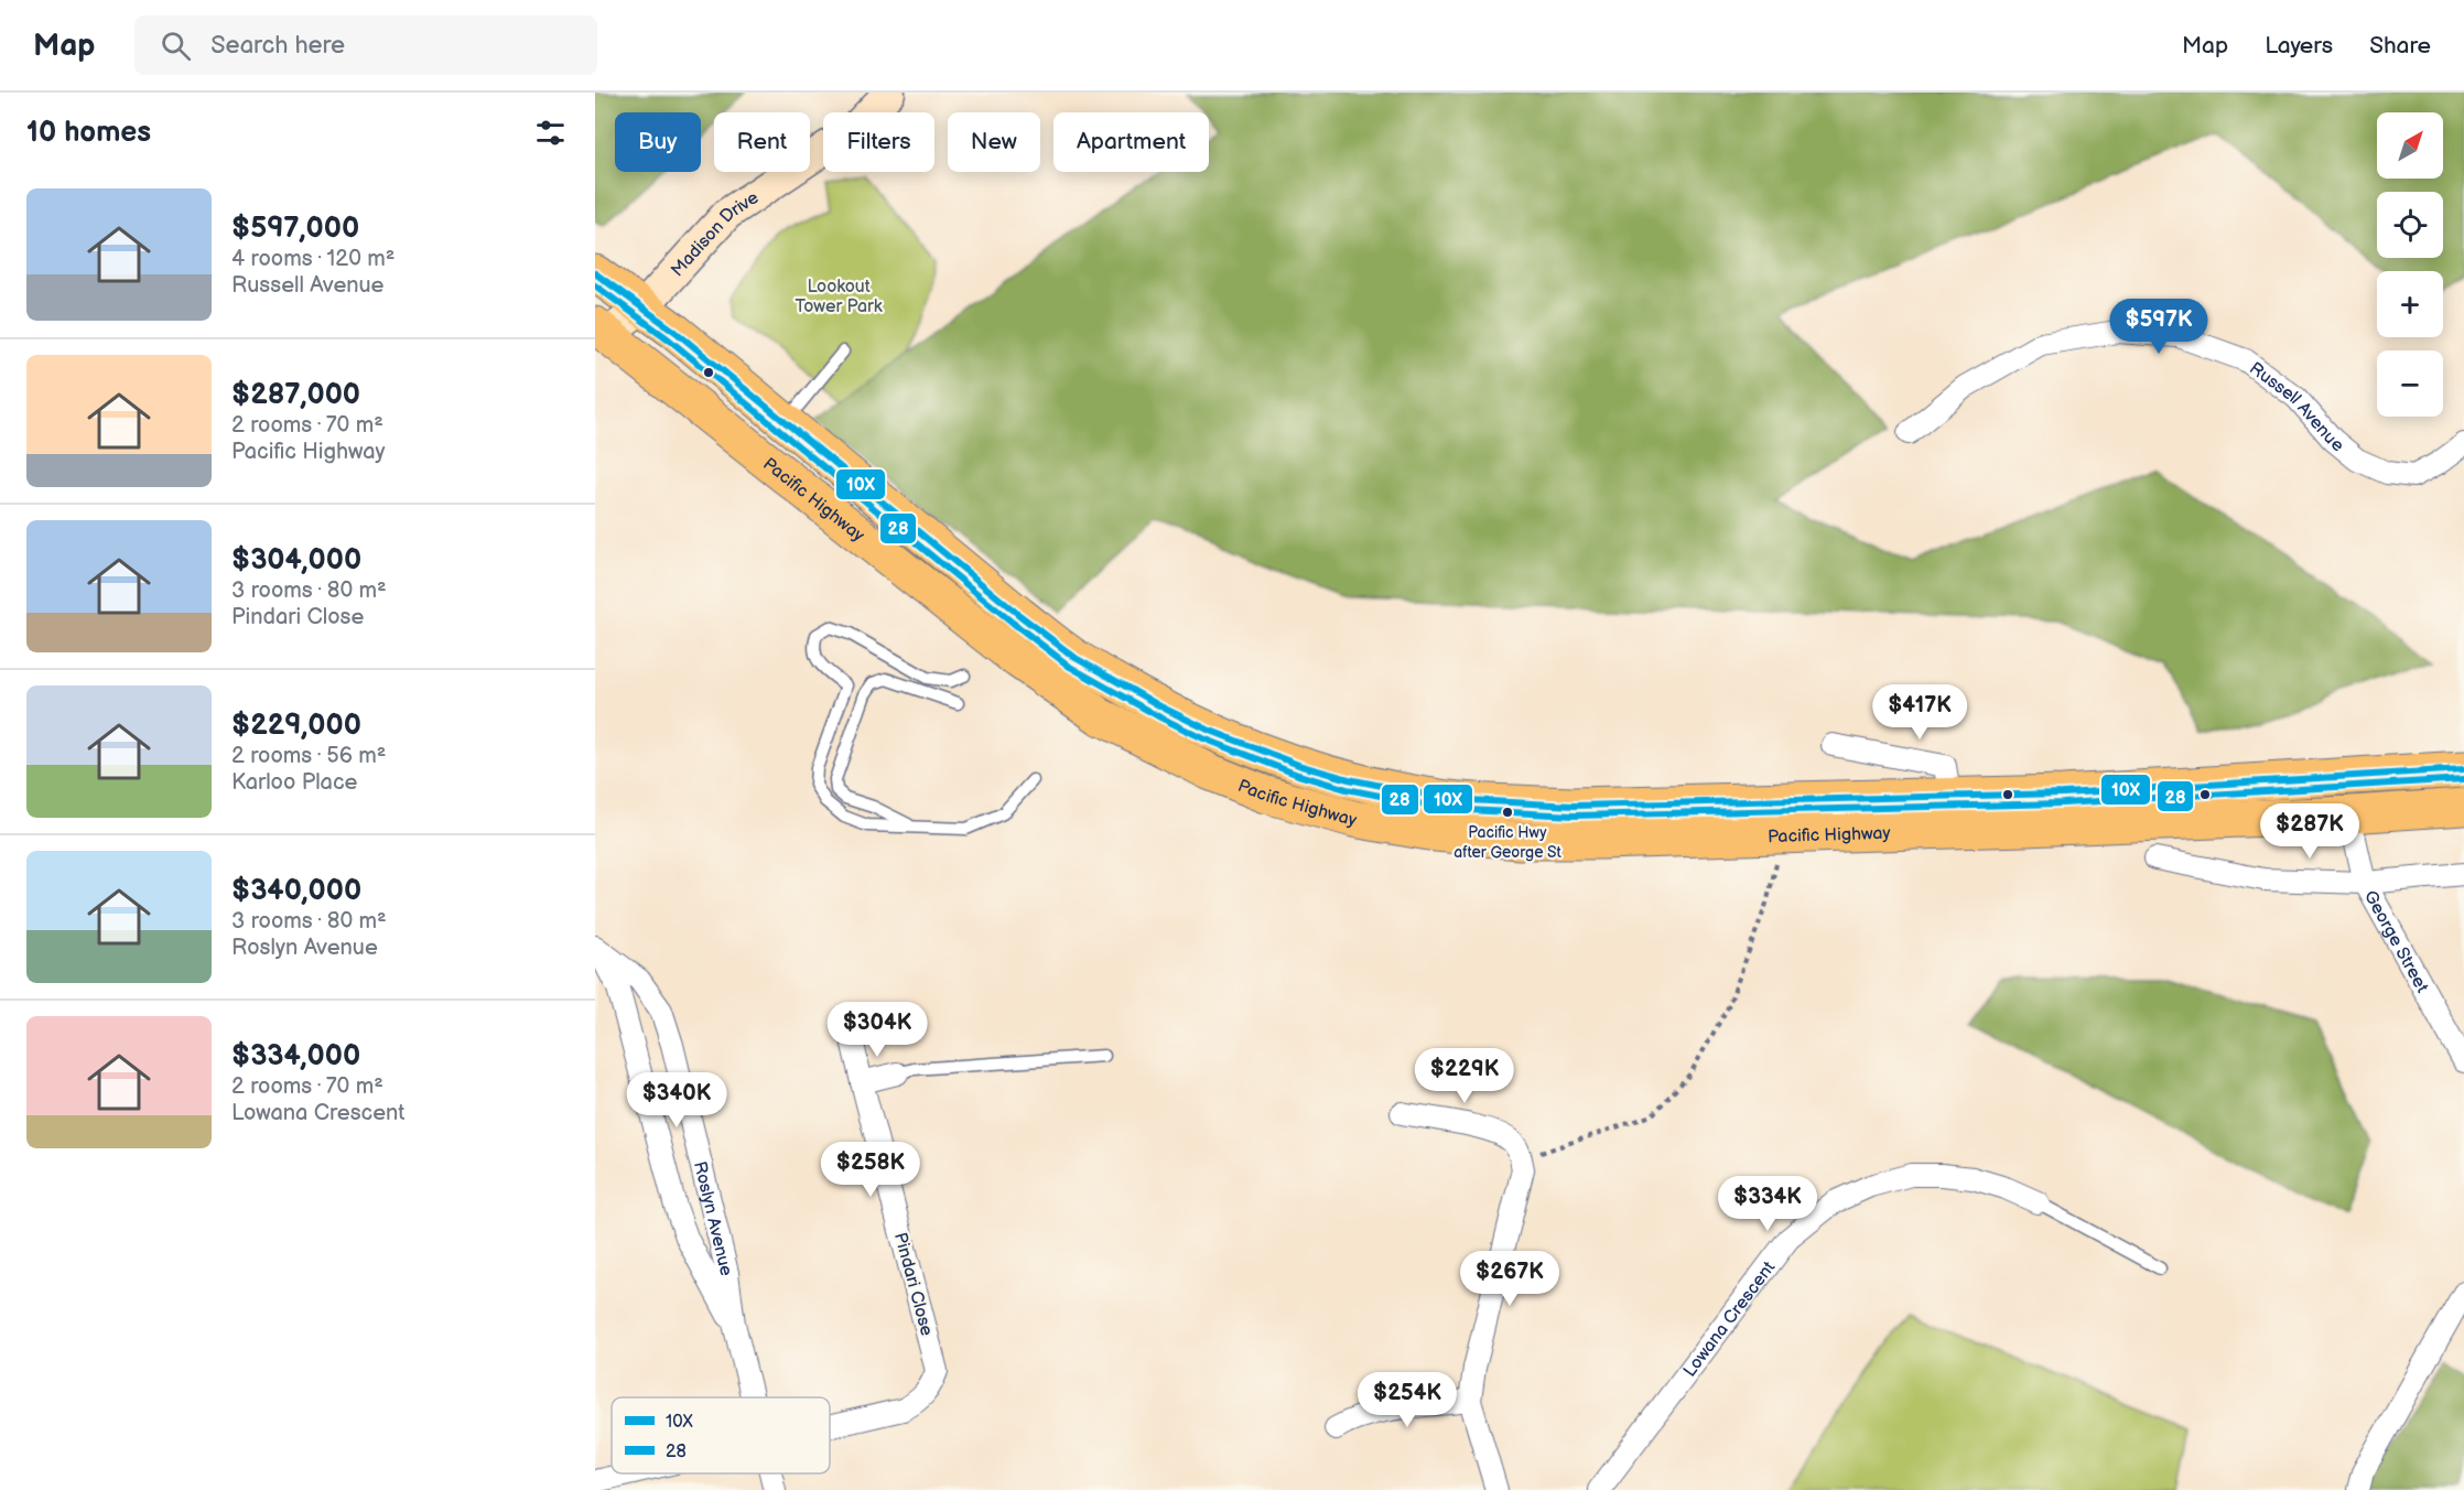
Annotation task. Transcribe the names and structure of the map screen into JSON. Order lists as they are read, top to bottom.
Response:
{
  "streets": {
    "highway": ["Pacific Highway"],
    "main road": ["Madison Drive"],
    "street": [
      "Russell Avenue",
      "George Street",
      "Roslyn Avenue",
      "Pindari Close",
      "Lowana Crescent"
    ]
  },
  "crossings": [
    ["Madison Drive", "Pacific Highway"],
    ["Pacific Highway", "George Street"]
  ],
  "parks": ["Lookout Tower Park"],
  "places": ["Pacific Hwy after George St"],
  "lines": ["transit line 10X", "transit line 28"],
  "legend": ["10X", "28"],
  "north": "top right",
  "page": {
    "header": "Map",
    "search": "Search here",
    "nav": ["Map", "Layers", "Share"],
    "heading": "10 homes",
    "map_buttons": ["+", "−"],
    "chip": [
      "Buy",
      "Rent",
      "Filters",
      "New",
      "Apartment"
    ],
    "list": [
      {
        "name": "$597,000",
        "note": "4 rooms · 120 m² · Russell Avenue"
      },
      {
        "name": "$287,000",
        "note": "2 rooms · 70 m² · Pacific Highway"
      },
      {
        "name": "$304,000",
        "note": "3 rooms · 80 m² · Pindari Close"
      },
      {
        "name": "$229,000",
        "note": "2 rooms · 56 m² · Karloo Place"
      },
      {
        "name": "$340,000",
        "note": "3 rooms · 80 m² · Roslyn Avenue"
      },
      {
        "name": "$334,000",
        "note": "2 rooms · 70 m² · Lowana Crescent"
      }
    ],
    "price": [
      "$597K",
      "$417K",
      "$287K",
      "$304K",
      "$229K",
      "$340K",
      "$258K",
      "$334K",
      "$267K",
      "$254K"
    ]
  }
}
